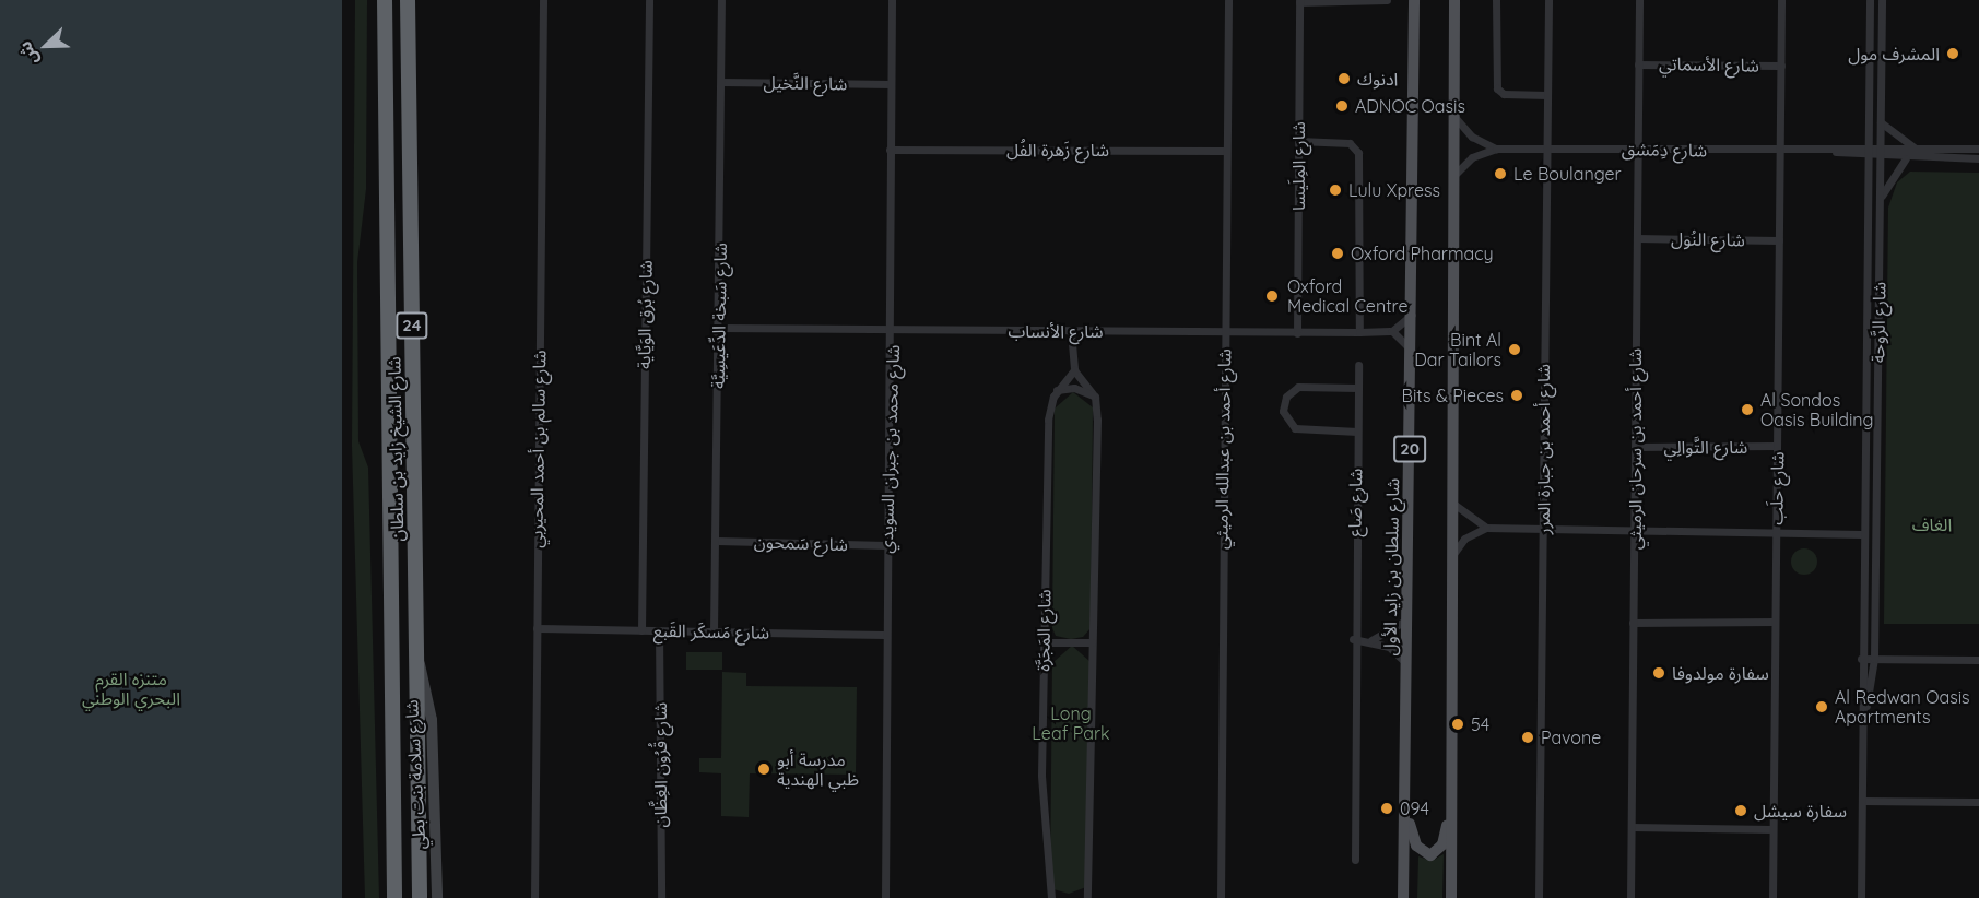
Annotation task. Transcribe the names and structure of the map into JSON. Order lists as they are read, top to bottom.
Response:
{
  "streets": {
    "highway": ["24", "شارع الشيخ زايد بن سلطان"],
    "main road": ["20", "شارع سلطان بن زايد الأول", "شارع سلامة بنت بطي"],
    "street": [
      "شارع الأسماتي",
      "شارع النَّخيل",
      "شارع زَهرة الفُل",
      "شارع دِمَشق",
      "شارع المِلَيسا",
      "شارع النُول",
      "شارع بُرق الوَيَّاية",
      "شارع سَبخة الدِّعَيسِيَّة",
      "شارع الرَّوحة",
      "شارع الأنساب",
      "شارع التَّوالِي",
      "شارع سالم بن أحمد المحيربي",
      "شارع محمد بن جبران السويدي",
      "شارع أحمد بن عبدالله الرميثي",
      "شارع أحمد بن جبارة المرر",
      "شارع أحمد بن سرحان الرميثي",
      "شارع حلَب",
      "شارع صَاع",
      "شارع سَمحون",
      "شارع المَجَرَّة",
      "شارع مَسكَر القَبع",
      "شارع قُرُون الغِظَّان"
    ]
  },
  "crossings": [
    ["شارع الأسماتي", "شارع أحمد بن سرحان الرميثي"],
    ["شارع الأسماتي", "شارع حلَب"],
    ["شارع النَّخيل", "شارع سَبخة الدِّعَيسِيَّة"],
    ["شارع النَّخيل", "شارع محمد بن جبران السويدي"],
    ["شارع زَهرة الفُل", "شارع محمد بن جبران السويدي"],
    ["شارع زَهرة الفُل", "شارع أحمد بن عبدالله الرميثي"],
    ["شارع دِمَشق", "شارع الرَّوحة"],
    ["شارع دِمَشق", "20"],
    ["شارع دِمَشق", "شارع أحمد بن جبارة المرر"],
    ["شارع دِمَشق", "شارع أحمد بن سرحان الرميثي"],
    ["شارع دِمَشق", "شارع حلَب"],
    ["شارع المِلَيسا", "شارع الأنساب"],
    ["شارع النُول", "شارع أحمد بن سرحان الرميثي"],
    ["شارع النُول", "شارع حلَب"],
    ["شارع بُرق الوَيَّاية", "شارع مَسكَر القَبع"],
    ["شارع سَبخة الدِّعَيسِيَّة", "شارع الأنساب"],
    ["شارع سَبخة الدِّعَيسِيَّة", "شارع سَمحون"],
    ["شارع سَبخة الدِّعَيسِيَّة", "شارع مَسكَر القَبع"],
    ["شارع الأنساب", "شارع محمد بن جبران السويدي"],
    ["شارع الأنساب", "شارع أحمد بن عبدالله الرميثي"],
    ["شارع التَّوالِي", "شارع أحمد بن سرحان الرميثي"],
    ["شارع التَّوالِي", "شارع حلَب"],
    ["شارع الشيخ زايد بن سلطان", "شارع سلامة بنت بطي"],
    ["شارع سالم بن أحمد المحيربي", "شارع مَسكَر القَبع"],
    ["شارع محمد بن جبران السويدي", "شارع سَمحون"],
    ["شارع محمد بن جبران السويدي", "شارع مَسكَر القَبع"],
    ["شارع مَسكَر القَبع", "شارع قُرُون الغِظَّان"]
  ],
  "parks": ["الغاف", "متنزه القرم البحري الوطني", "Long Leaf Park"],
  "places": [
    "المشرف مول",
    "ادنوك",
    "ADNOC Oasis",
    "Le Boulanger",
    "Lulu Xpress",
    "Oxford Pharmacy",
    "Oxford Medical Centre",
    "Bint Al Dar Tailors",
    "Bits & Pieces",
    "Al Sondos Oasis Building",
    "سفارة مولدوفا",
    "Al Redwan Oasis Apartments",
    "54",
    "Pavone",
    "مدرسة أبو ظبي الهندية",
    "094",
    "سفارة سيشل"
  ],
  "north": "bottom left"
}
